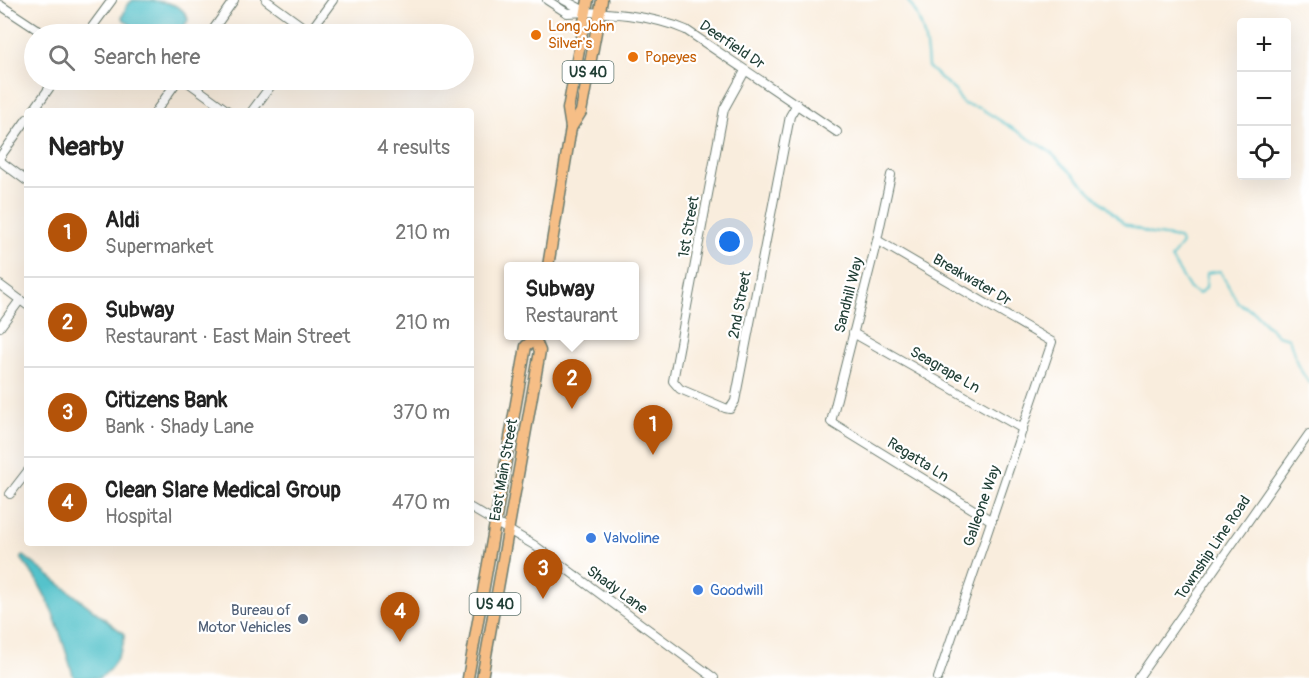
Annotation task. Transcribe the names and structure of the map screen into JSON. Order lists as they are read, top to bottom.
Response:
{
  "streets": {
    "main road": ["US 40", "East Main Street"],
    "street": [
      "Deerfield Dr",
      "1st Street",
      "Breakwater Dr",
      "Sandhill Way",
      "2nd Street",
      "Seagrape Ln",
      "Regatta Ln",
      "Galleone Way",
      "Township Line Road",
      "Shady Lane"
    ]
  },
  "crossings": [
    ["Deerfield Dr", "US 40"],
    ["Deerfield Dr", "1st Street"],
    ["Deerfield Dr", "2nd Street"],
    ["1st Street", "2nd Street"],
    ["Breakwater Dr", "Sandhill Way"],
    ["Breakwater Dr", "Galleone Way"],
    ["Sandhill Way", "Seagrape Ln"],
    ["Sandhill Way", "Regatta Ln"],
    ["Seagrape Ln", "Galleone Way"],
    ["Regatta Ln", "Galleone Way"],
    ["East Main Street", "Shady Lane"]
  ],
  "places": [
    "Long John Silver's",
    "Popeyes",
    "Valvoline",
    "Goodwill",
    "Bureau of Motor Vehicles"
  ],
  "page": {
    "map_buttons": ["+", "−"],
    "search": "Search here",
    "heading": ["Nearby", "4 results"],
    "list": [
      {
        "mark": "1",
        "name": "Aldi",
        "note": "Supermarket",
        "value": "210 m"
      },
      {
        "mark": "2",
        "name": "Subway",
        "note": "Restaurant · East Main Street",
        "value": "210 m"
      },
      {
        "mark": "3",
        "name": "Citizens Bank",
        "note": "Bank · Shady Lane",
        "value": "370 m"
      },
      {
        "mark": "4",
        "name": "Clean Slare Medical Group",
        "note": "Hospital",
        "value": "470 m"
      }
    ],
    "popup": ["Subway", "Restaurant"],
    "pins": [
      "2",
      "1",
      "3",
      "4"
    ]
  }
}
